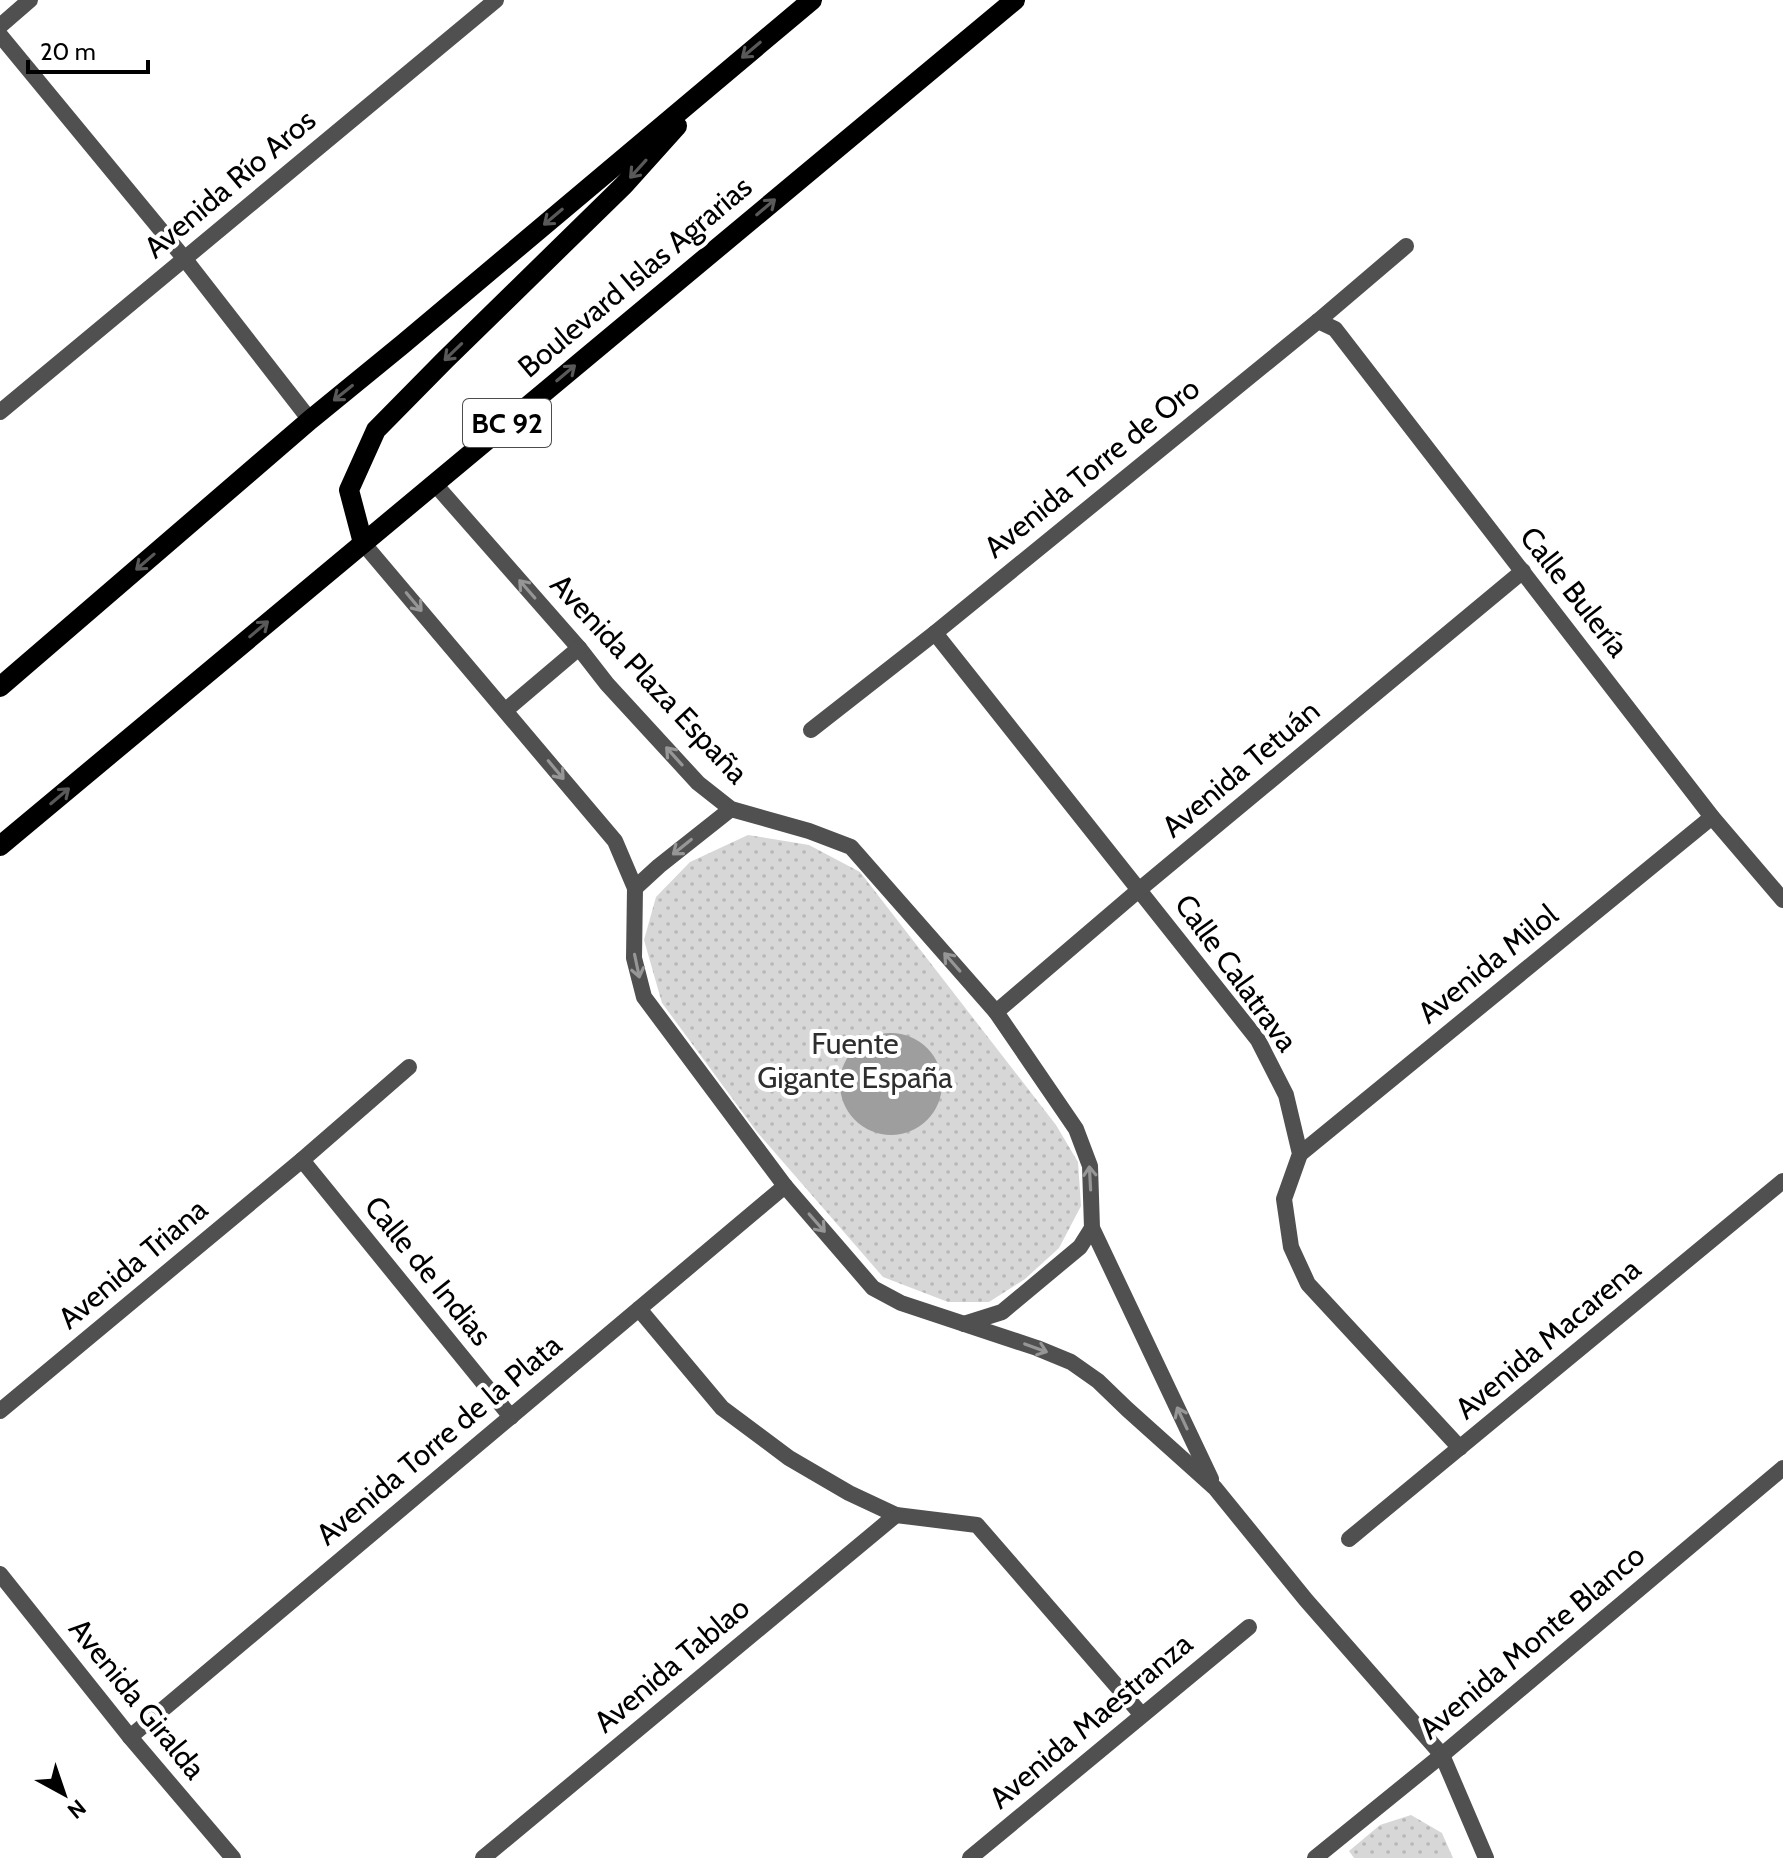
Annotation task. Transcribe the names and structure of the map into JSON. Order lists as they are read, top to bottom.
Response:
{
  "streets": {
    "main road": ["Boulevard Islas Agrarias", "BC 92"],
    "street": [
      "Avenida Río Aros",
      "Avenida Torre de Oro",
      "Calle Bulería",
      "Avenida Plaza España",
      "Avenida Tetuán",
      "Avenida Milol",
      "Calle Calatrava",
      "Avenida Triana",
      "Calle de Indias",
      "Avenida Macarena",
      "Avenida Torre de la Plata",
      "Avenida Monte Blanco",
      "Avenida Tablao",
      "Avenida Giralda",
      "Avenida Maestranza"
    ]
  },
  "crossings": [
    ["Boulevard Islas Agrarias", "Avenida Plaza España"],
    ["Avenida Torre de Oro", "Calle Bulería"],
    ["Avenida Torre de Oro", "Calle Calatrava"],
    ["Calle Bulería", "Avenida Tetuán"],
    ["Calle Bulería", "Avenida Milol"],
    ["Avenida Plaza España", "Avenida Tetuán"],
    ["Avenida Tetuán", "Calle Calatrava"],
    ["Avenida Milol", "Calle Calatrava"],
    ["Avenida Triana", "Calle de Indias"],
    ["Calle de Indias", "Avenida Torre de la Plata"],
    ["Avenida Torre de la Plata", "Avenida Giralda"]
  ],
  "parks": ["Fuente Gigante España"],
  "scale_bar": "20 m",
  "north": "bottom right"
}
